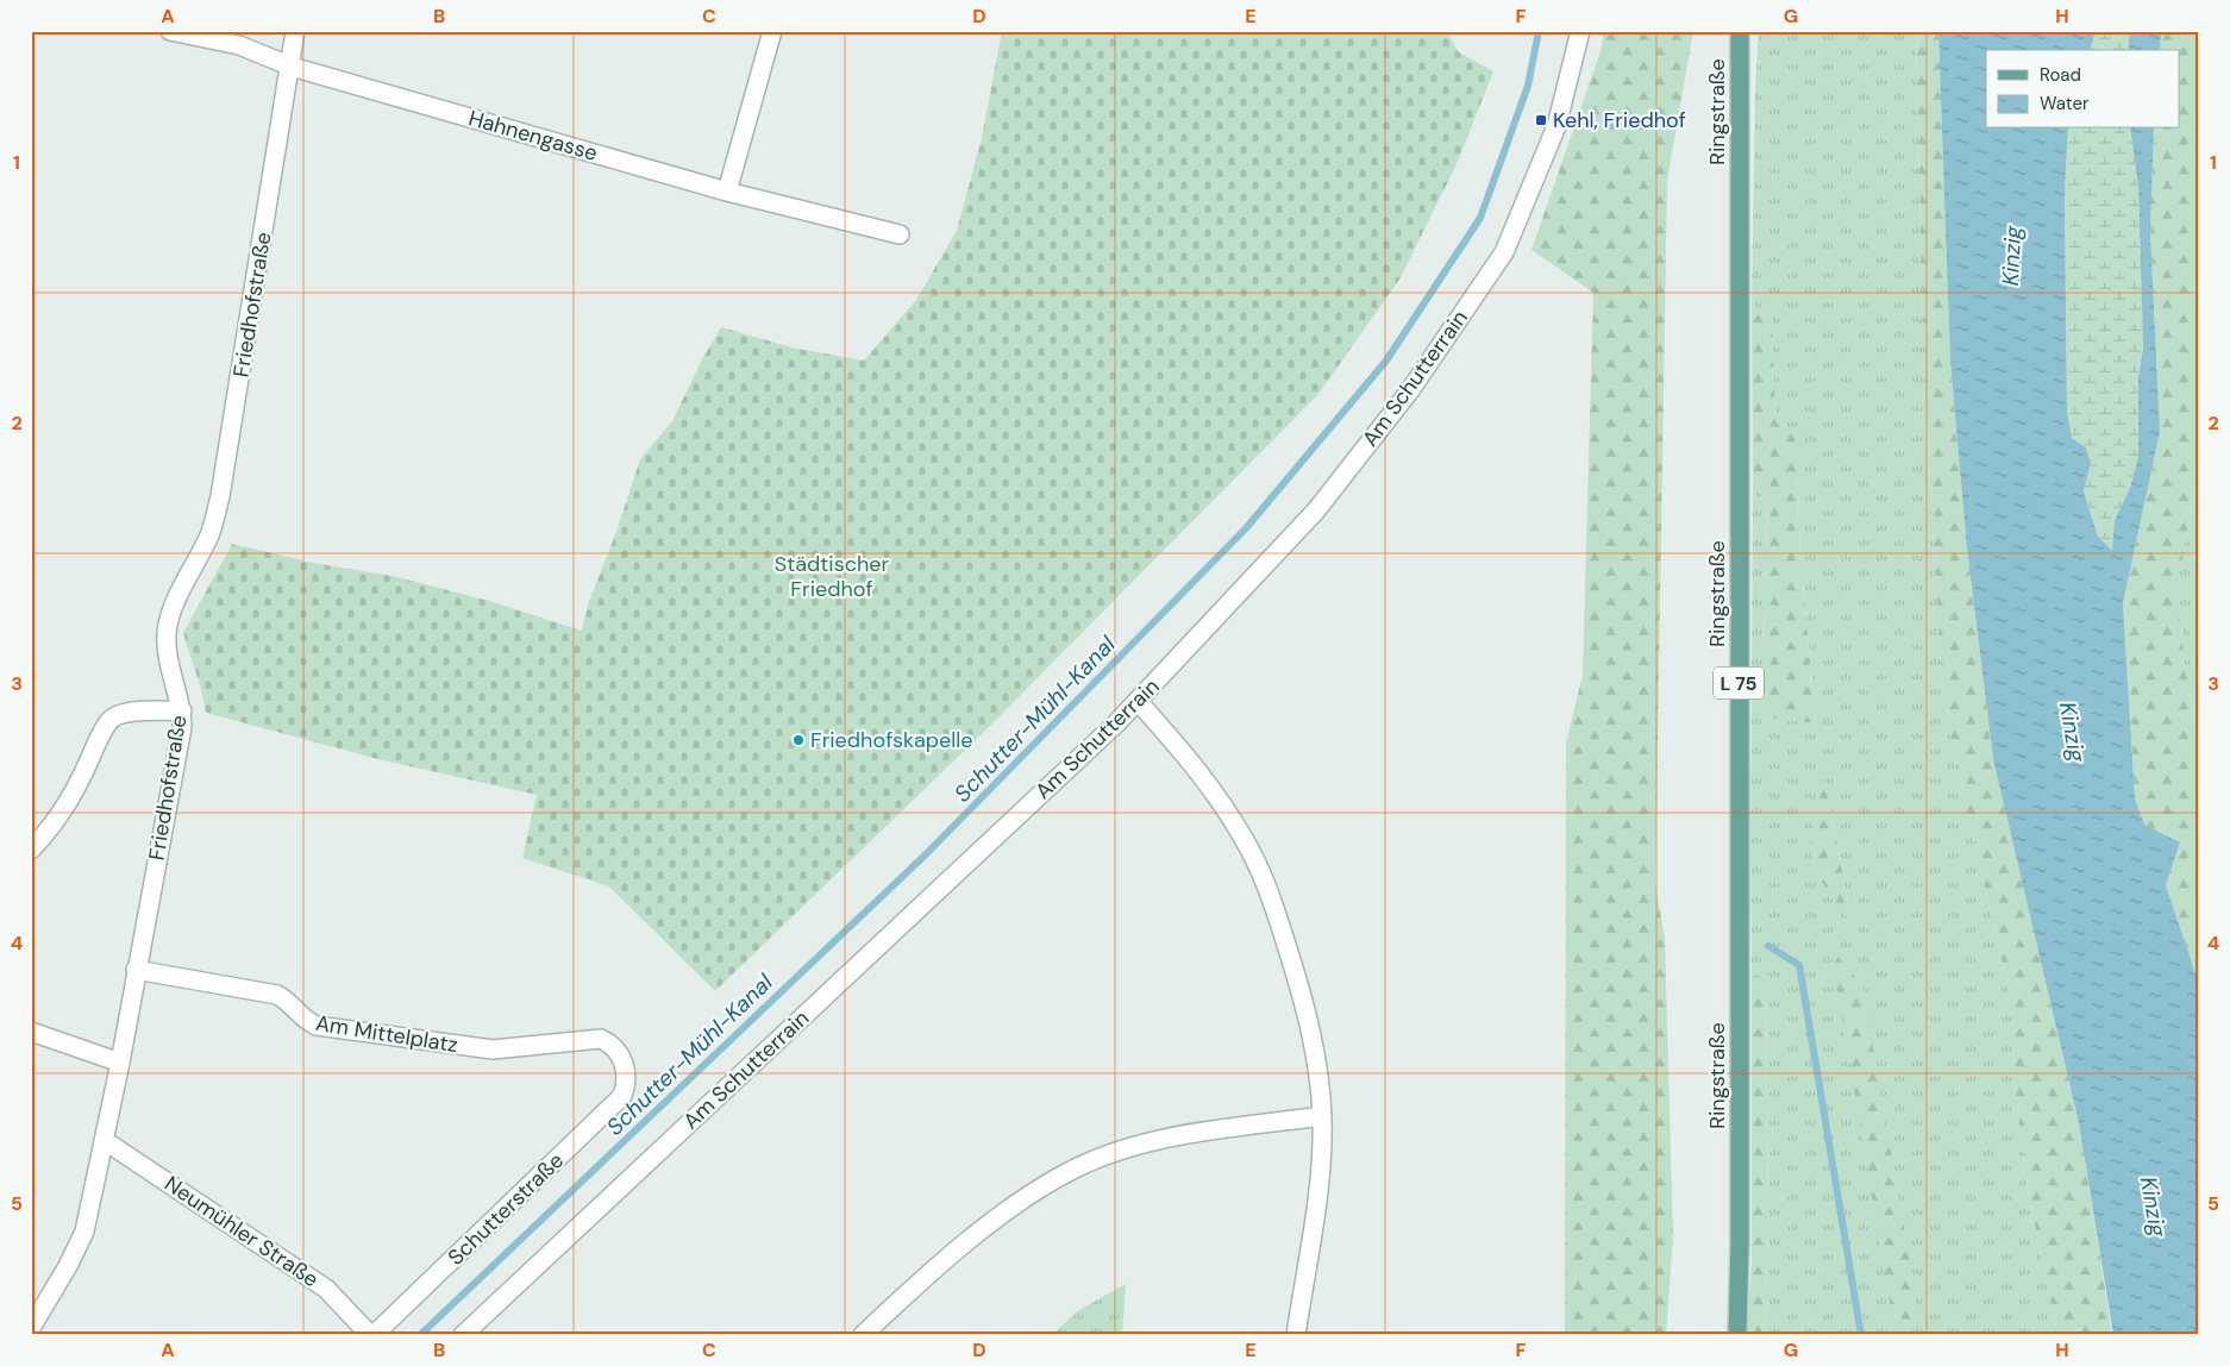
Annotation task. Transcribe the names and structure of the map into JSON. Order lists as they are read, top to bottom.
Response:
{
  "streets": {
    "main road": ["Ringstraße", "L 75"],
    "street": [
      "Hahnengasse",
      "Friedhofstraße",
      "Am Schutterrain",
      "Am Mittelplatz",
      "Schutterstraße",
      "Neumühler Straße"
    ]
  },
  "crossings": [
    ["Hahnengasse", "Friedhofstraße"],
    ["Friedhofstraße", "Am Mittelplatz"],
    ["Friedhofstraße", "Neumühler Straße"],
    ["Am Mittelplatz", "Schutterstraße"],
    ["Schutterstraße", "Neumühler Straße"]
  ],
  "water": ["Kinzig", "Schutter-Mühl-Kanal"],
  "parks": ["Städtischer Friedhof"],
  "places": {
    "transit": ["Kehl, Friedhof"],
    "other": ["Friedhofskapelle"]
  },
  "legend": ["Road", "Water"],
  "grid": {
    "columns": [
      "A",
      "B",
      "C",
      "D",
      "E",
      "F",
      "G",
      "H"
    ],
    "rows": [
      "1",
      "2",
      "3",
      "4",
      "5"
    ]
  }
}
